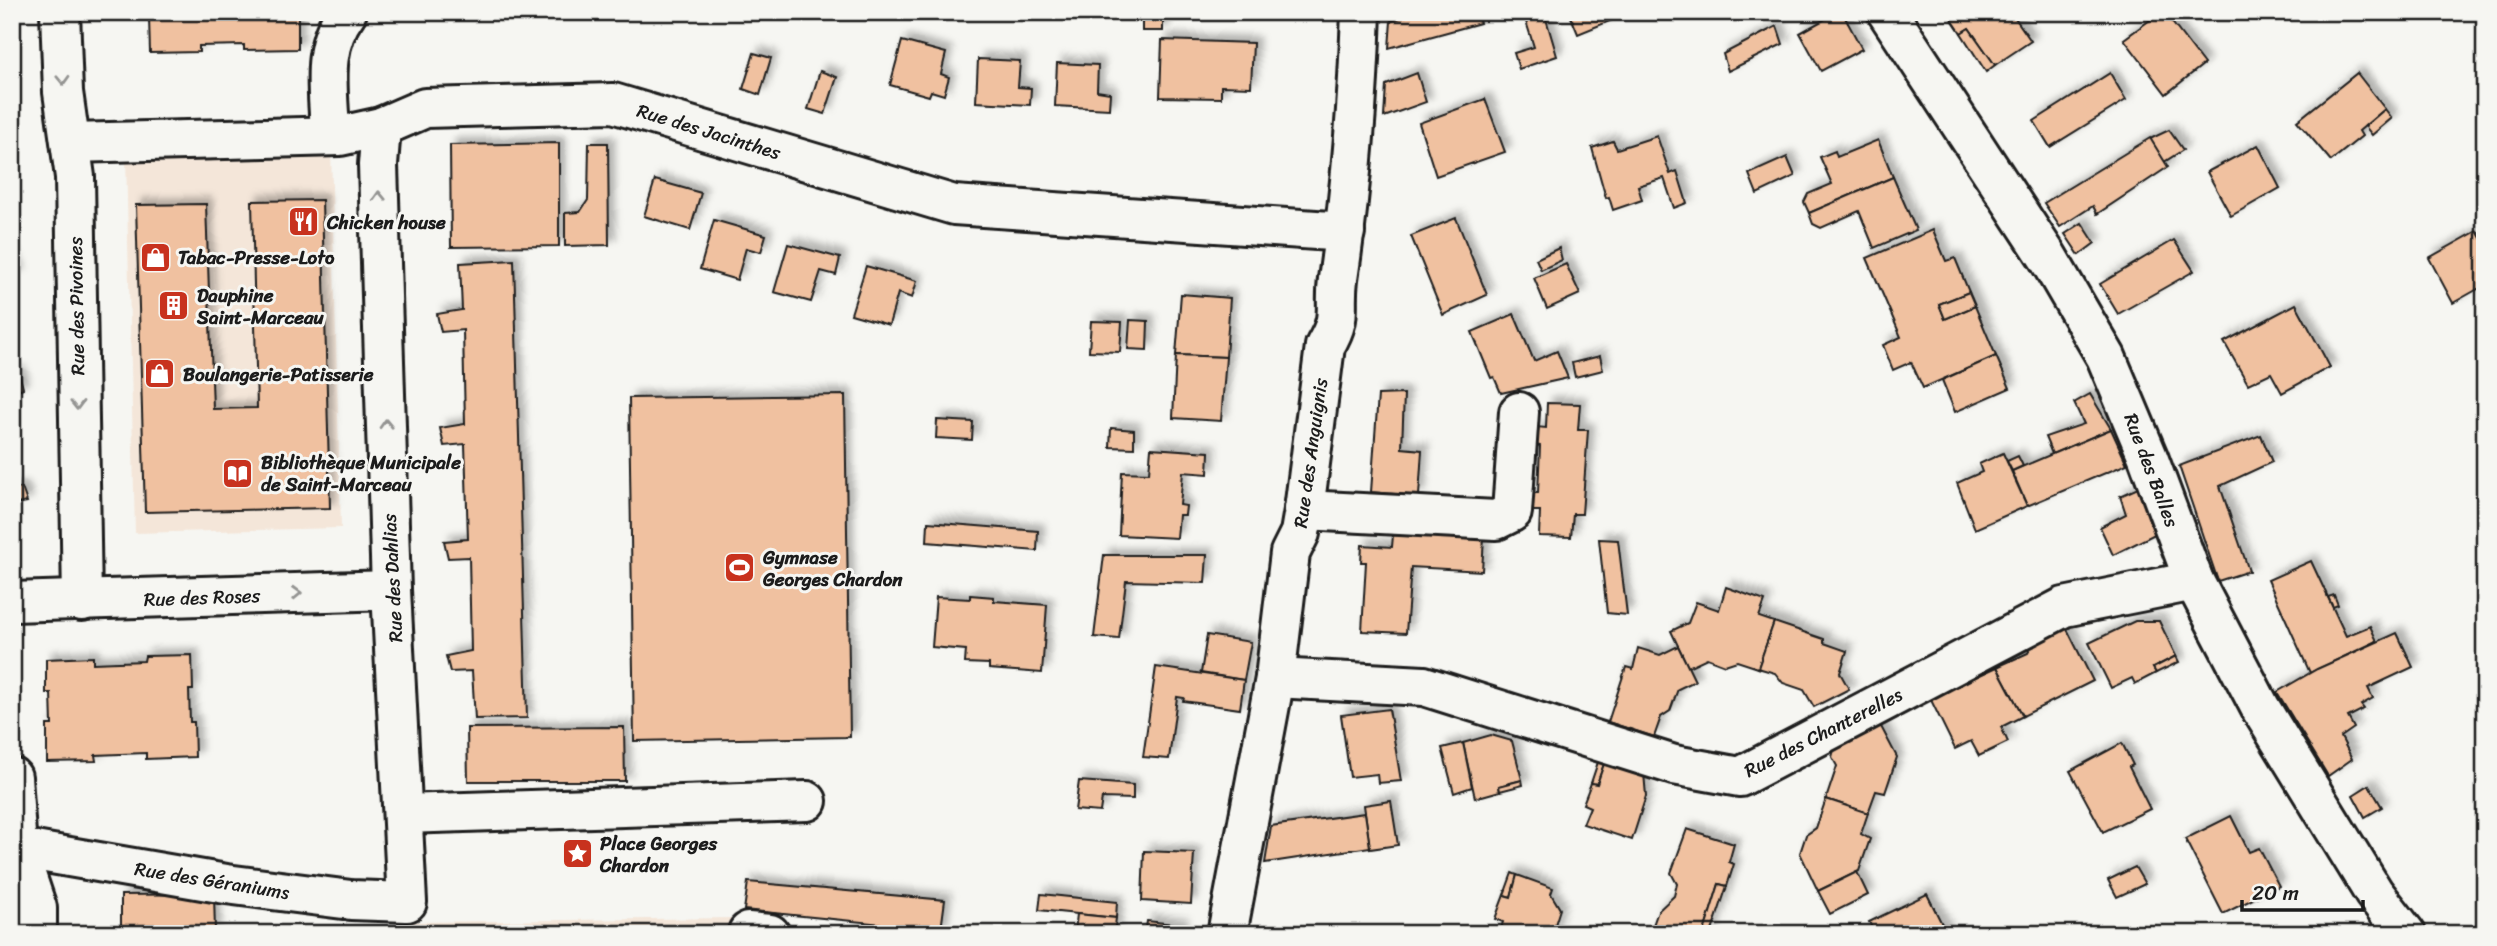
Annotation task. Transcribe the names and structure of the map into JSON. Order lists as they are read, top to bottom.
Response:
{
  "streets": {
    "street": [
      "Rue des Jacinthes",
      "Rue des Pivoines",
      "Rue des Anguignis",
      "Rue des Balles",
      "Rue des Dahlias",
      "Rue des Roses",
      "Rue des Chanterelles",
      "Rue des Géraniums"
    ]
  },
  "crossings": [
    ["Rue des Jacinthes", "Rue des Pivoines"],
    ["Rue des Jacinthes", "Rue des Anguignis"],
    ["Rue des Jacinthes", "Rue des Dahlias"],
    ["Rue des Pivoines", "Rue des Roses"],
    ["Rue des Anguignis", "Rue des Chanterelles"],
    ["Rue des Balles", "Rue des Chanterelles"],
    ["Rue des Dahlias", "Rue des Roses"],
    ["Rue des Dahlias", "Rue des Géraniums"]
  ],
  "one_way": ["Rue des Pivoines", "Rue des Dahlias", "Rue des Roses"],
  "places": {
    "restaurant": ["Chicken house"],
    "shop": ["Tabac-Presse-Loto", "Boulangerie-Patisserie"],
    "building": ["Dauphine Saint-Marceau"],
    "library": ["Bibliothèque Municipale de Saint-Marceau"],
    "sports": ["Gymnase Georges Chardon"],
    "place": ["Place Georges Chardon"]
  },
  "scale_bar": "20 m"
}
